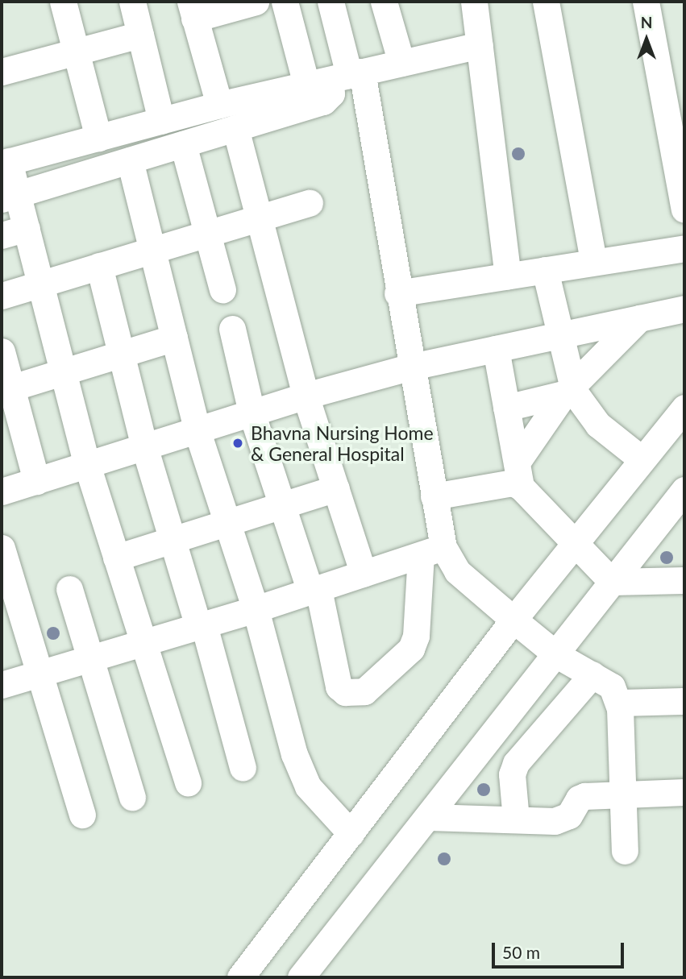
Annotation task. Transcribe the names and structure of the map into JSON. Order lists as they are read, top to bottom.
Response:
{
  "places": ["Bhavna Nursing Home & General Hospital"],
  "scale_bar": "50 m",
  "north": "top"
}
